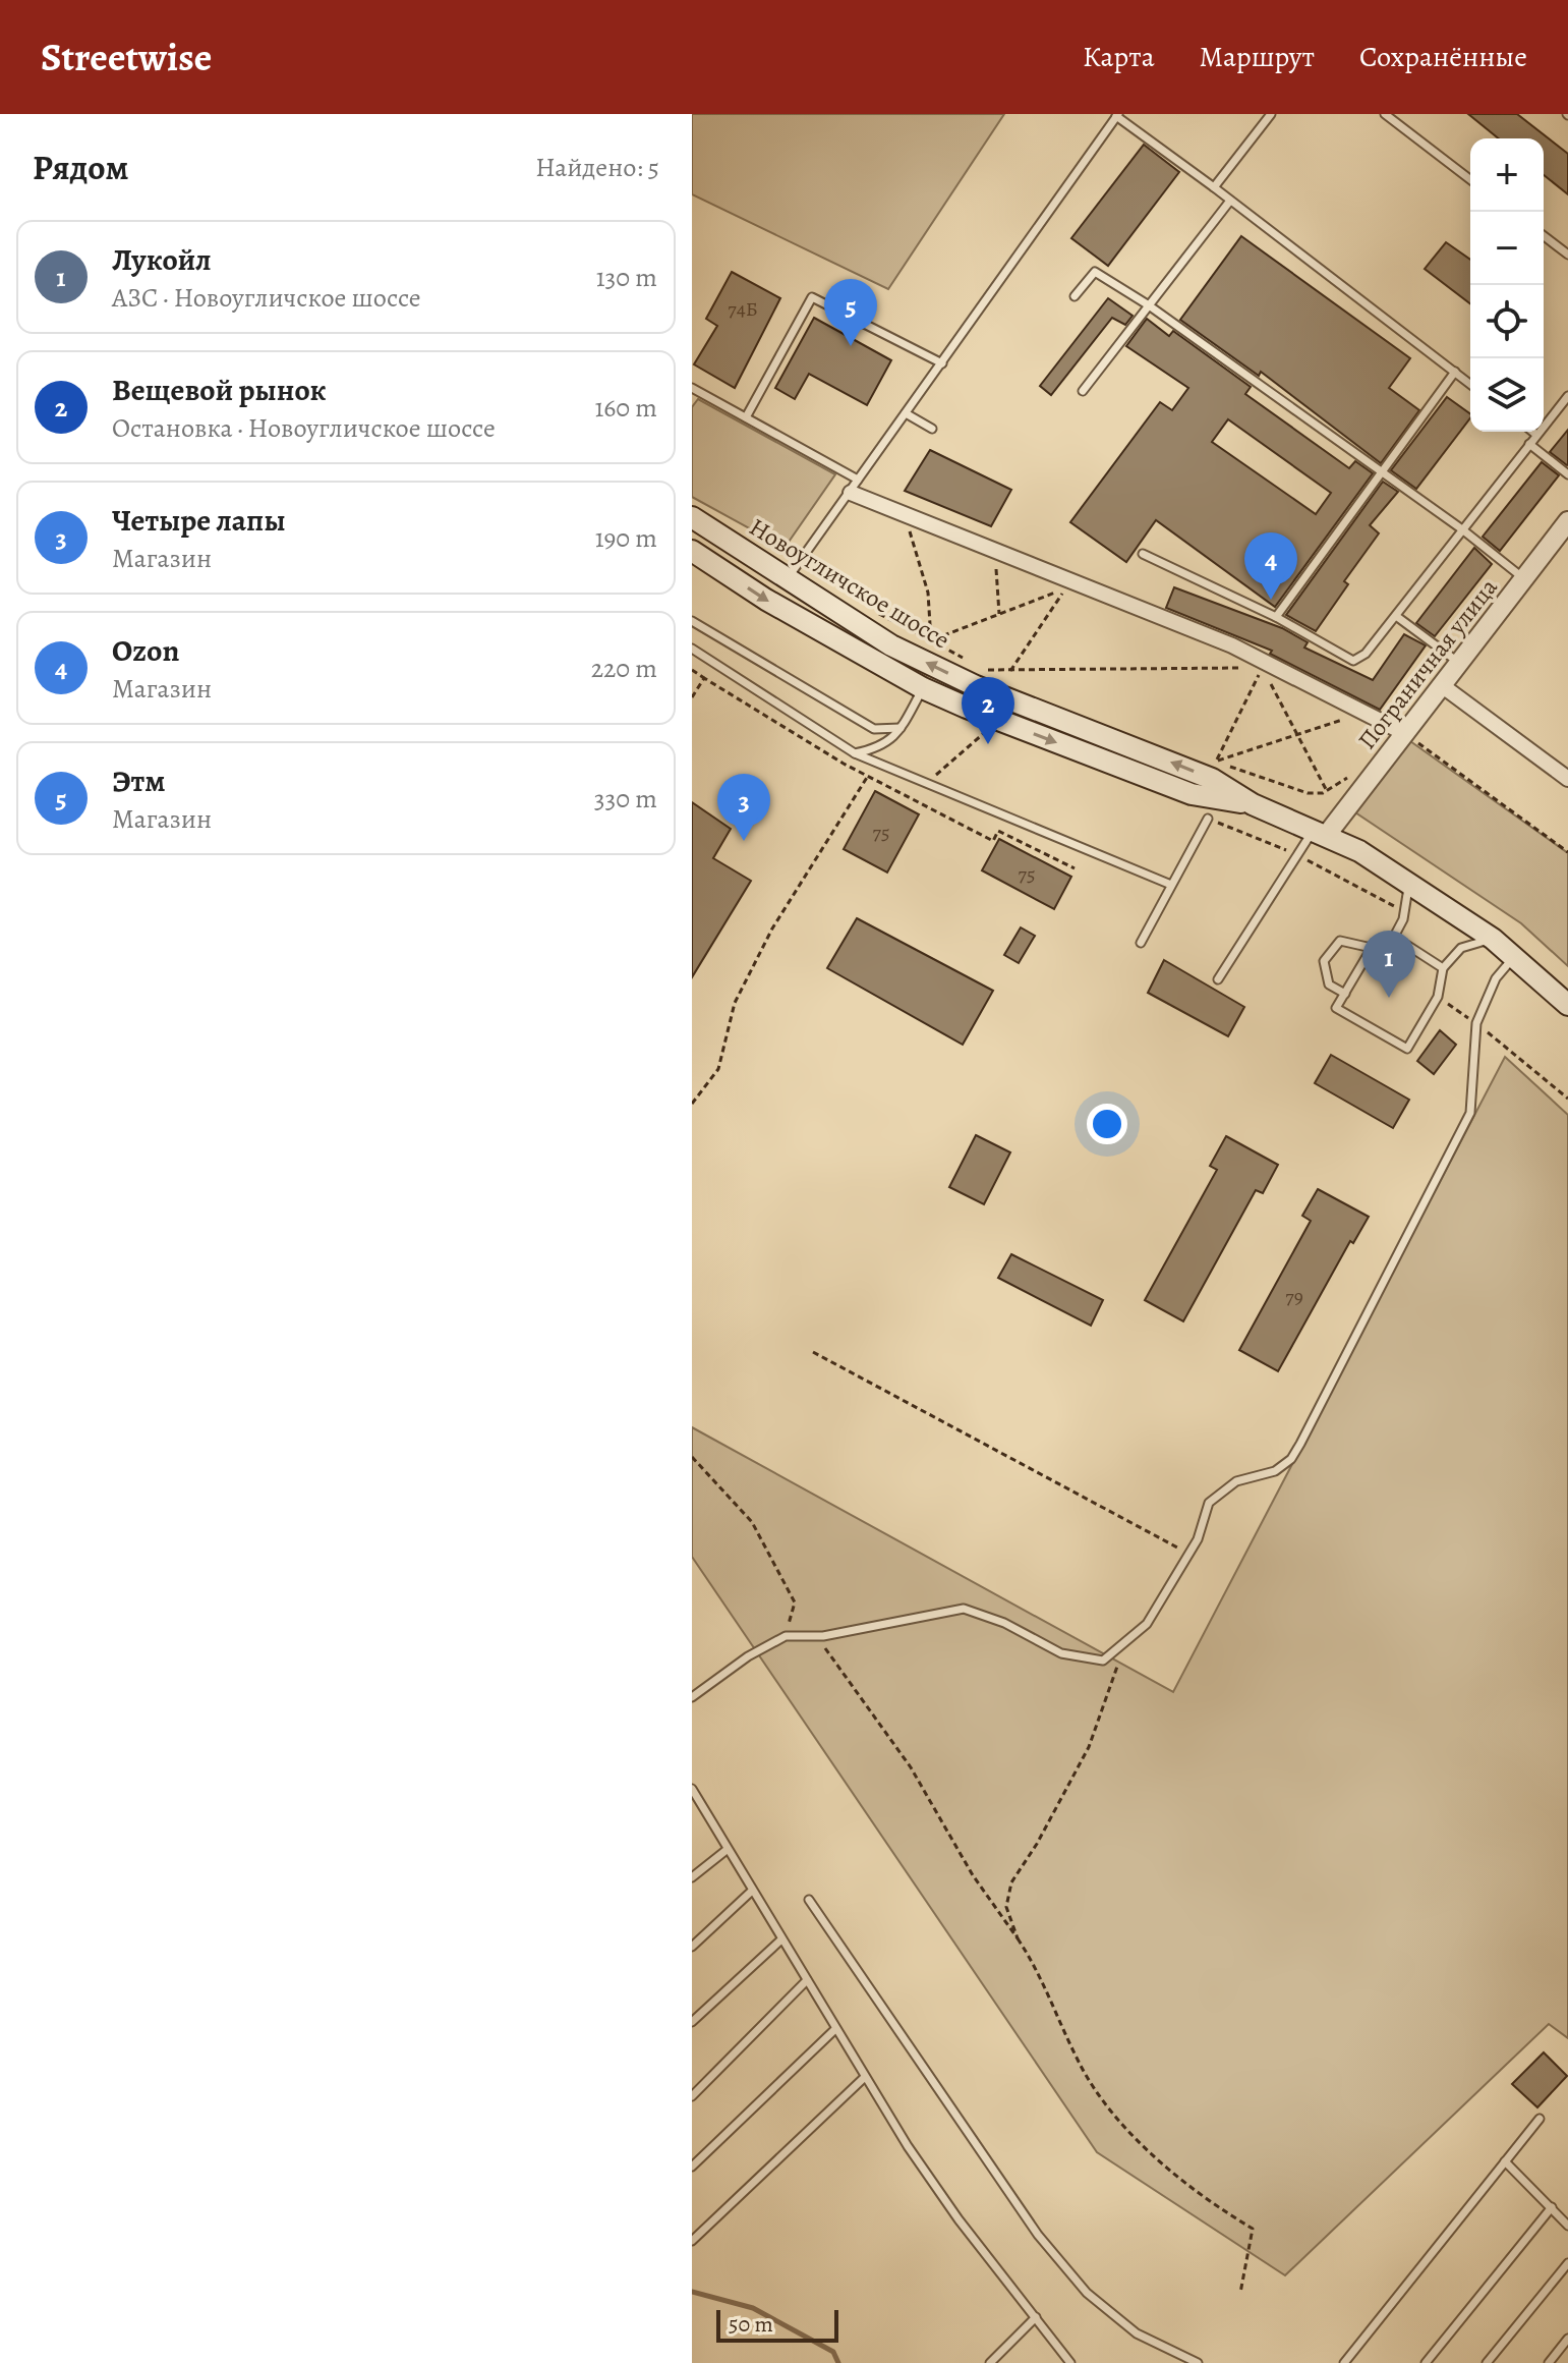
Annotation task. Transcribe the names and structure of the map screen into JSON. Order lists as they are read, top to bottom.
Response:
{
  "streets": {
    "main road": ["Новоугличское шоссе"],
    "street": ["Пограничная улица"]
  },
  "crossings": [
    ["Новоугличское шоссе", "Пограничная улица"]
  ],
  "house_numbers": [
    "74Б",
    "75",
    "75",
    "79"
  ],
  "scale_bar": "50 m",
  "page": {
    "header": "Streetwise",
    "nav": ["Карта", "Маршрут", "Сохранённые"],
    "heading": ["Рядом", "Найдено: 5"],
    "map_buttons": ["+", "−"],
    "list": [
      {
        "mark": "1",
        "name": "Лукойл",
        "note": "АЗС · Новоугличское шоссе",
        "value": "130 m"
      },
      {
        "mark": "2",
        "name": "Вещевой рынок",
        "note": "Остановка · Новоугличское шоссе",
        "value": "160 m"
      },
      {
        "mark": "3",
        "name": "Четыре лапы",
        "note": "Магазин",
        "value": "190 m"
      },
      {
        "mark": "4",
        "name": "Ozon",
        "note": "Магазин",
        "value": "220 m"
      },
      {
        "mark": "5",
        "name": "Этм",
        "note": "Магазин",
        "value": "330 m"
      }
    ],
    "pins": [
      "5",
      "4",
      "2",
      "3",
      "1"
    ],
    "scale": "50 m"
  }
}
